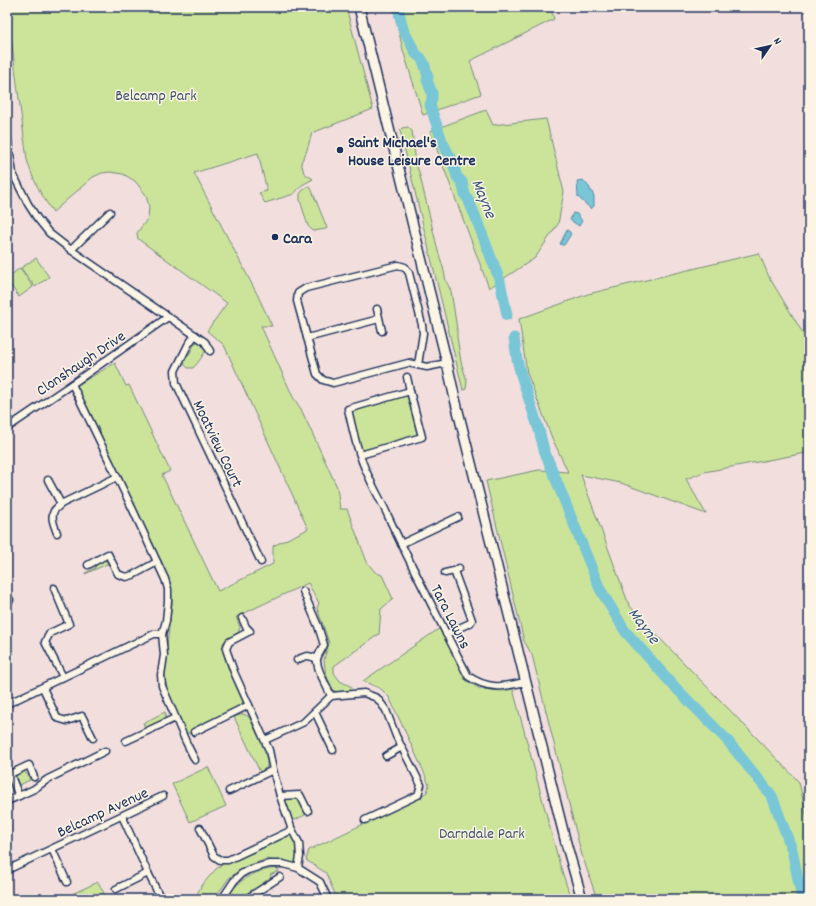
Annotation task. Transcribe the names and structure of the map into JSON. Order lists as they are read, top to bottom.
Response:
{
  "streets": {
    "street": [
      "Clonshaugh Drive",
      "Moatview Court",
      "Tara Lawns",
      "Belcamp Avenue"
    ]
  },
  "water": ["Mayne"],
  "parks": ["Belcamp Park", "Darndale Park"],
  "places": ["Saint Michael's House Leisure Centre", "Cara"],
  "north": "top right"
}
